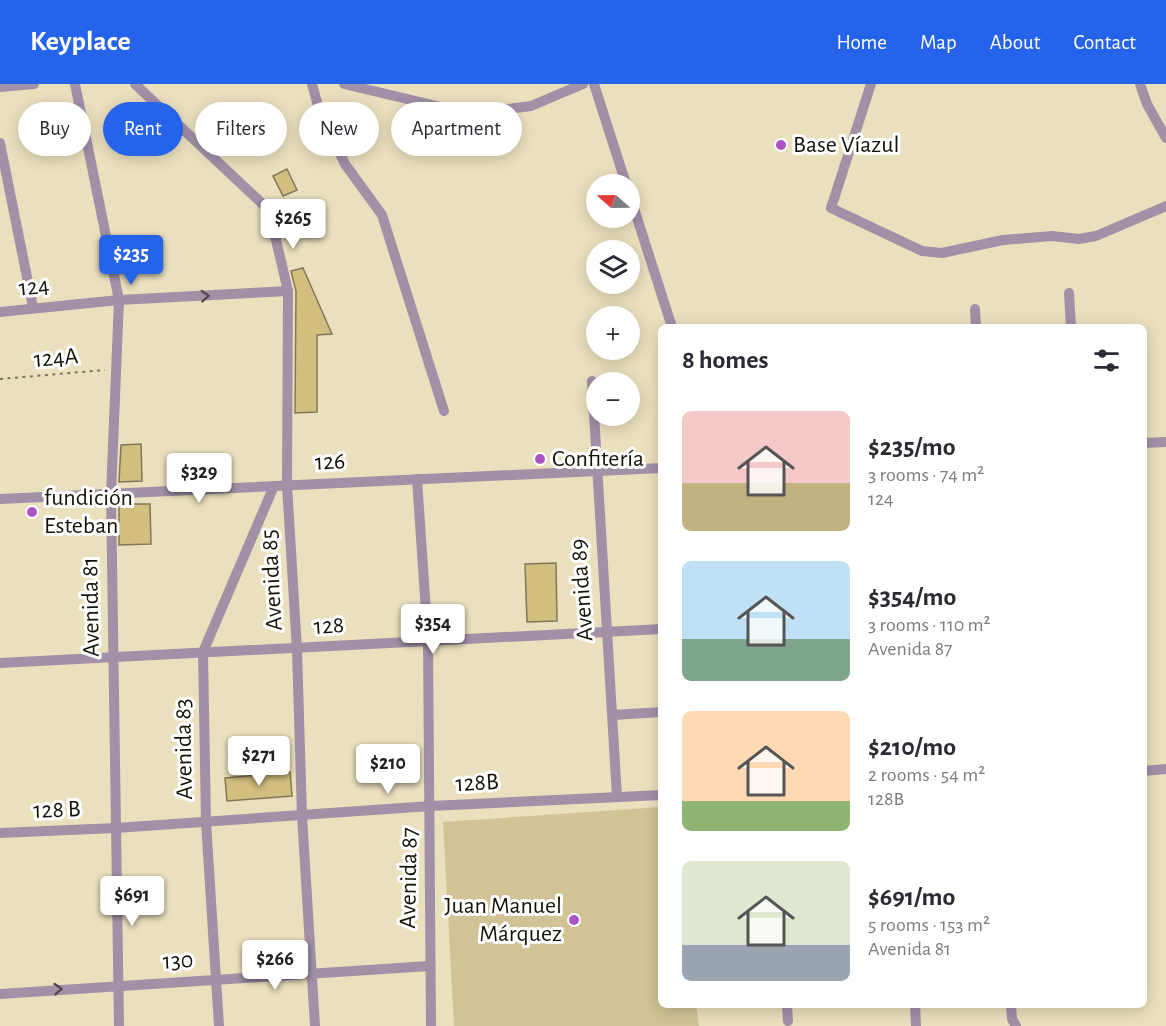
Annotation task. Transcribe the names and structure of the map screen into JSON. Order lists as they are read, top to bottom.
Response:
{
  "streets": {
    "street": [
      "124",
      "126",
      "Avenida 85",
      "Avenida 89",
      "Avenida 81",
      "128",
      "Avenida 83",
      "128B",
      "128 B",
      "Avenida 87",
      "130"
    ],
    "path": ["124A"]
  },
  "crossings": [
    ["124", "Avenida 85"],
    ["124", "Avenida 81"],
    ["124A", "Avenida 81"],
    ["126", "Avenida 85"],
    ["126", "Avenida 89"],
    ["126", "Avenida 81"],
    ["126", "Avenida 83"],
    ["126", "Avenida 87"],
    ["Avenida 85", "128"],
    ["Avenida 85", "128B"],
    ["Avenida 85", "130"],
    ["Avenida 89", "128"],
    ["Avenida 89", "128B"],
    ["Avenida 81", "128"],
    ["Avenida 81", "128B"],
    ["Avenida 81", "128 B"],
    ["Avenida 81", "130"],
    ["128", "Avenida 83"],
    ["128", "Avenida 87"],
    ["Avenida 83", "128B"],
    ["Avenida 83", "130"],
    ["128B", "128 B"],
    ["128B", "Avenida 87"],
    ["Avenida 87", "130"]
  ],
  "one_way": ["124"],
  "places": [
    "Base Víazul",
    "Confitería",
    "fundición Esteban",
    "Juan Manuel Márquez"
  ],
  "north": "left",
  "page": {
    "header": "Keyplace",
    "nav": [
      "Home",
      "Map",
      "About",
      "Contact"
    ],
    "chip": [
      "Buy",
      "Rent",
      "Filters",
      "New",
      "Apartment"
    ],
    "map_buttons": ["+", "−"],
    "price": [
      "$265",
      "$235",
      "$329",
      "$354",
      "$271",
      "$210",
      "$691",
      "$266"
    ],
    "heading": "8 homes",
    "list": [
      {
        "name": "$235/mo",
        "note": "3 rooms · 74 m² · 124"
      },
      {
        "name": "$354/mo",
        "note": "3 rooms · 110 m² · Avenida 87"
      },
      {
        "name": "$210/mo",
        "note": "2 rooms · 54 m² · 128B"
      },
      {
        "name": "$691/mo",
        "note": "5 rooms · 153 m² · Avenida 81"
      }
    ]
  }
}
